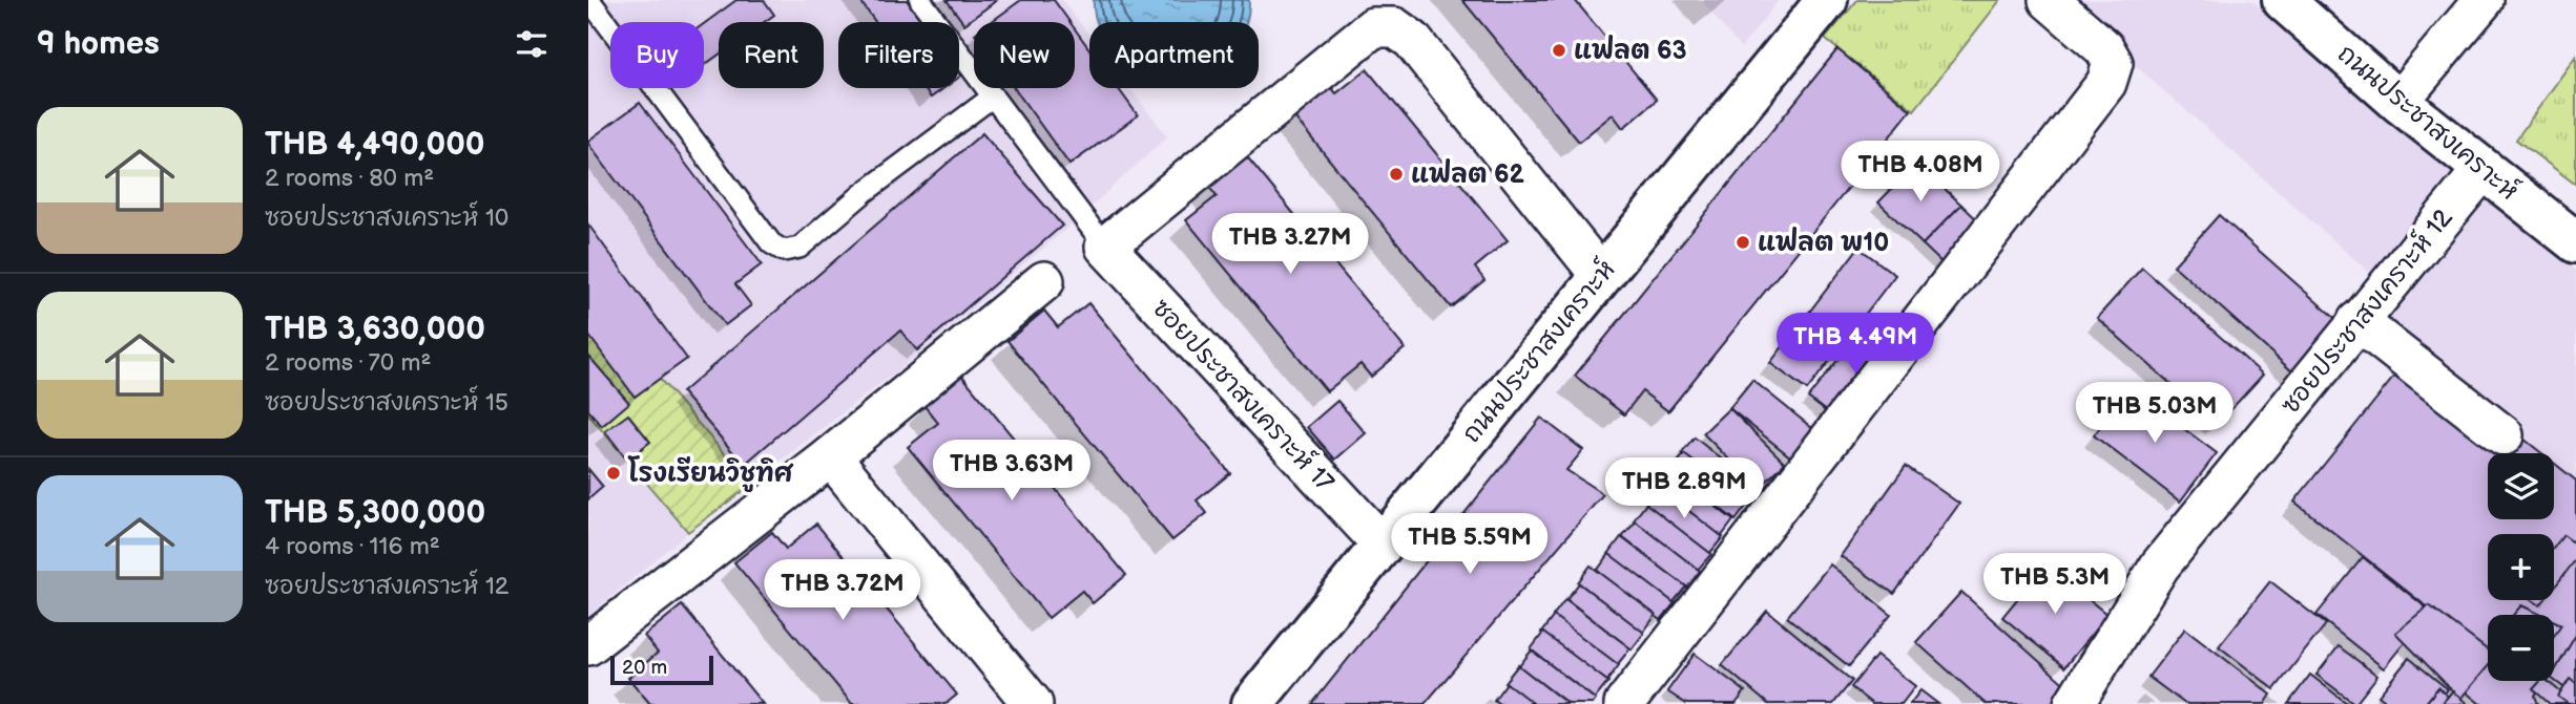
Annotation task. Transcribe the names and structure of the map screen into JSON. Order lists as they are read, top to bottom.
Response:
{
  "streets": {
    "street": ["ถนนประชาสงเคราะห์", "ซอยประชาสงเคราะห์ 12", "ซอยประชาสงเคราะห์ 17"]
  },
  "crossings": [
    ["ถนนประชาสงเคราะห์", "ซอยประชาสงเคราะห์ 12"],
    ["ถนนประชาสงเคราะห์", "ซอยประชาสงเคราะห์ 17"]
  ],
  "places": [
    "แฟลต 63",
    "แฟลต 62",
    "แฟลต พ10",
    "โรงเรียนวิชูทิศ"
  ],
  "scale_bar": "20 m",
  "page": {
    "heading": "9 homes",
    "chip": [
      "Buy",
      "Rent",
      "Filters",
      "New",
      "Apartment"
    ],
    "list": [
      {
        "name": "THB 4,490,000",
        "note": "2 rooms · 80 m² · ซอยประชาสงเคราะห์ 10"
      },
      {
        "name": "THB 3,630,000",
        "note": "2 rooms · 70 m² · ซอยประชาสงเคราะห์ 15"
      },
      {
        "name": "THB 5,300,000",
        "note": "4 rooms · 116 m² · ซอยประชาสงเคราะห์ 12"
      }
    ],
    "price": [
      "THB 4.08M",
      "THB 3.27M",
      "THB 4.49M",
      "THB 5.03M",
      "THB 3.63M",
      "THB 2.89M",
      "THB 5.59M",
      "THB 5.3M",
      "THB 3.72M"
    ],
    "map_buttons": ["+", "−"],
    "scale": "20 m"
  }
}
